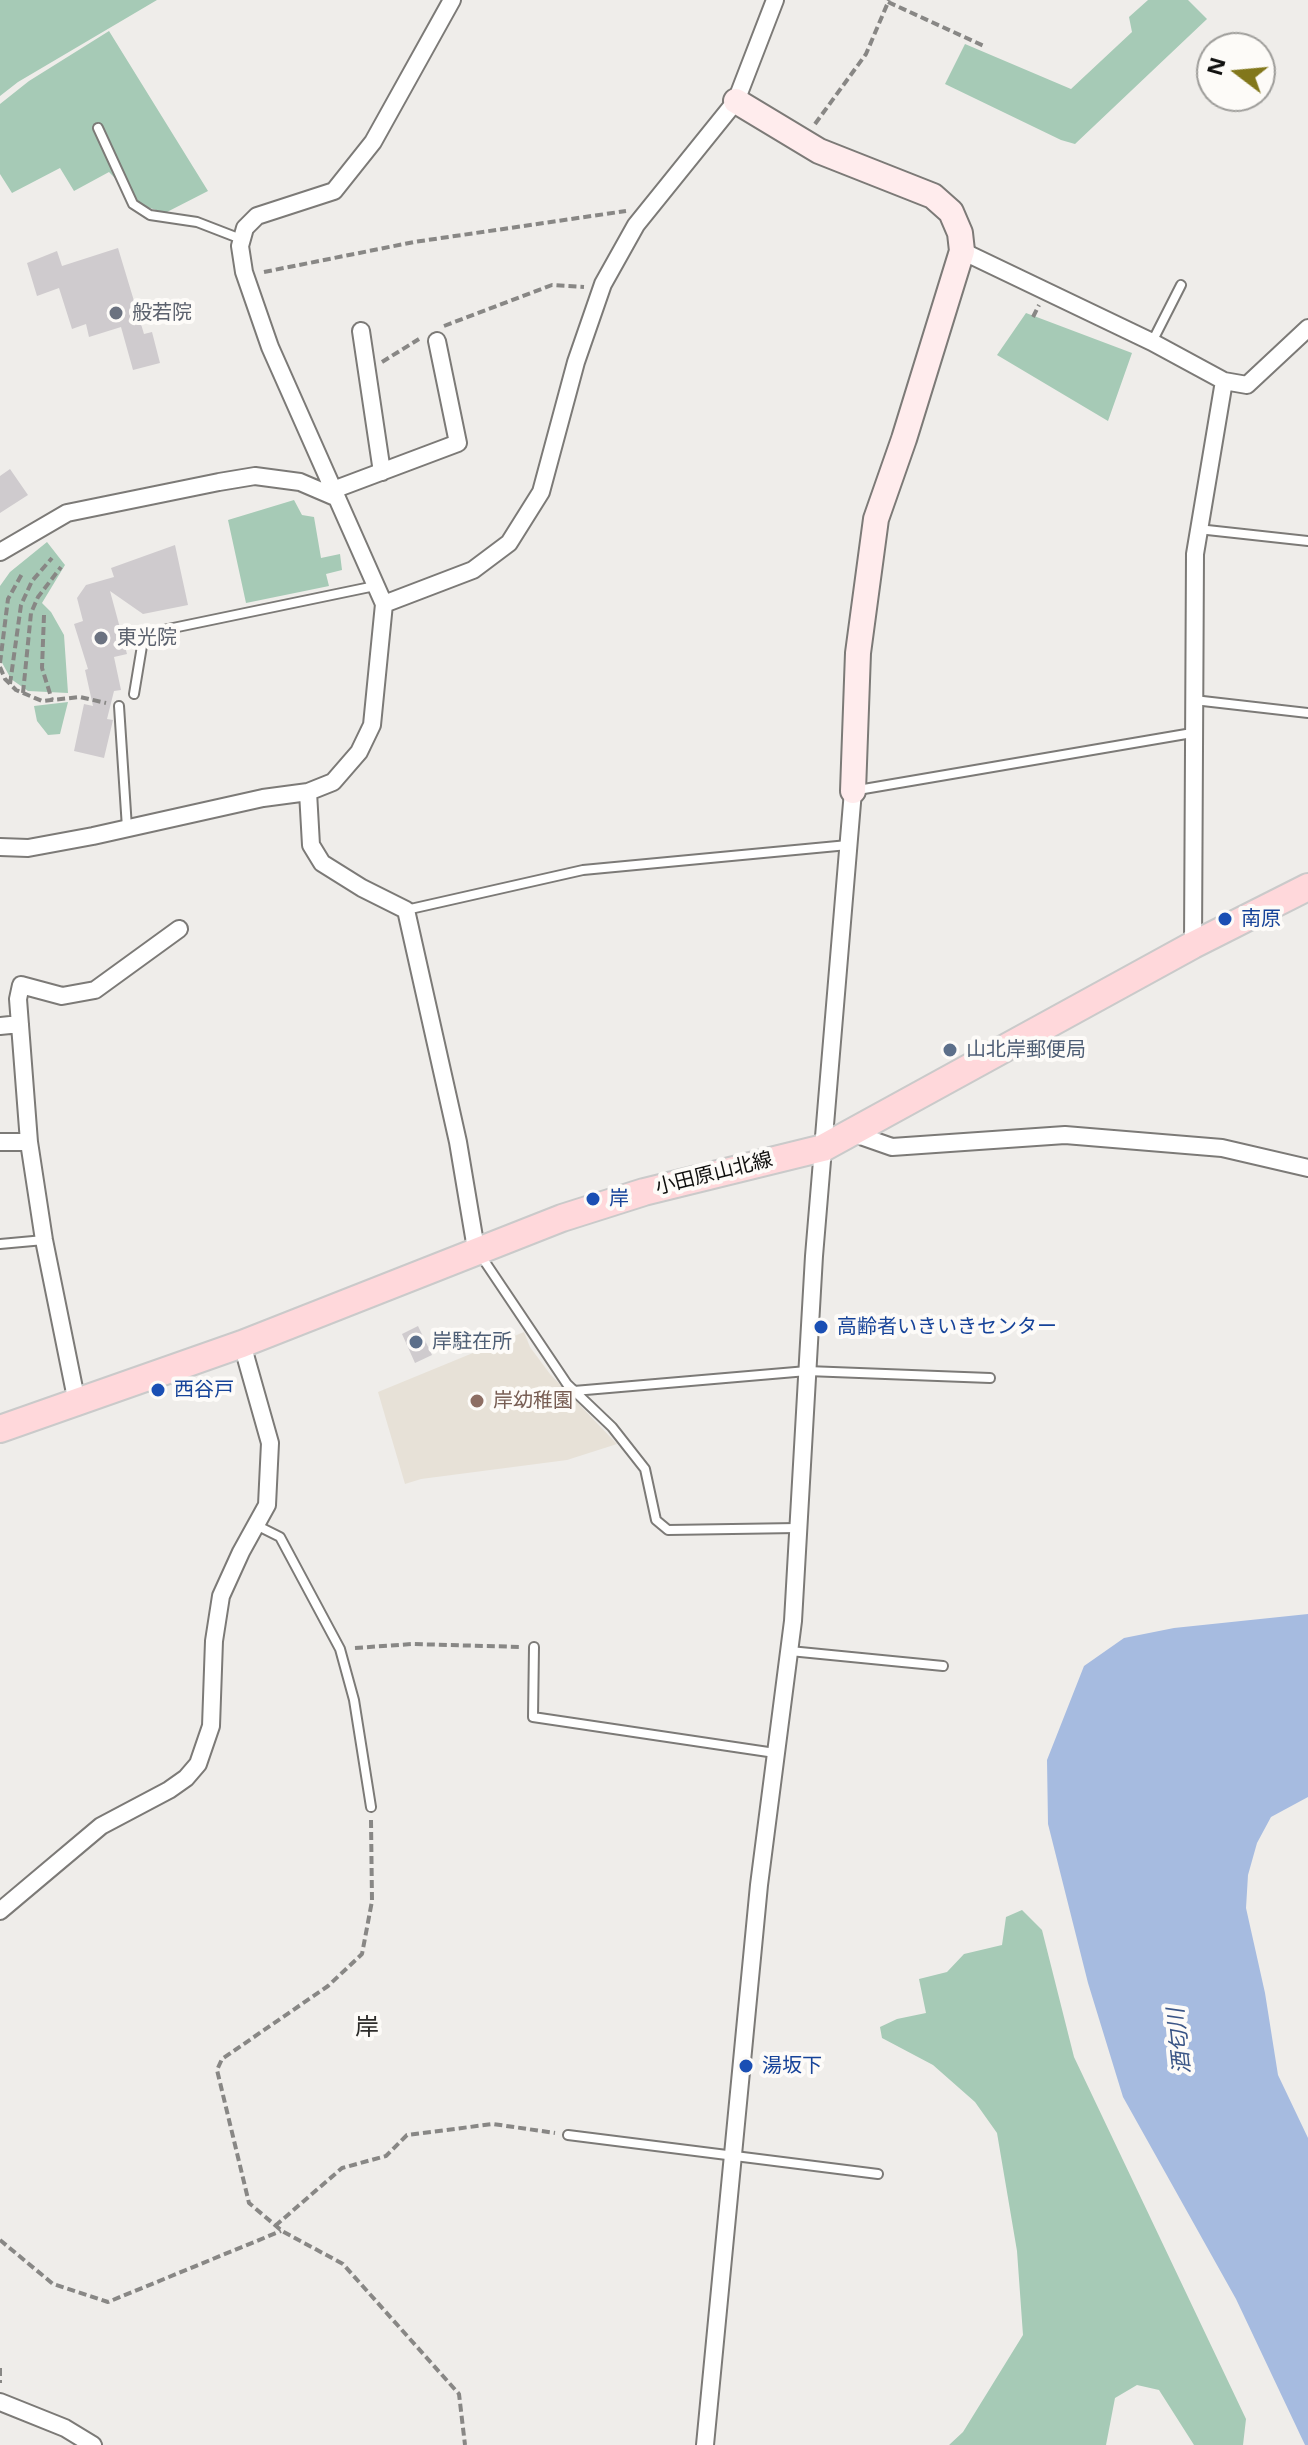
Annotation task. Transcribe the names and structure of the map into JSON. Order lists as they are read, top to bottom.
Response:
{
  "streets": {
    "main road": ["小田原山北線"]
  },
  "districts": ["岸"],
  "water": ["酒匂川"],
  "places": [
    "般若院",
    "東光院",
    "南原",
    "山北岸郵便局",
    "岸",
    "高齢者いきいきセンター",
    "岸駐在所",
    "西谷戸",
    "岸幼稚園",
    "湯坂下"
  ],
  "north": "left"
}
